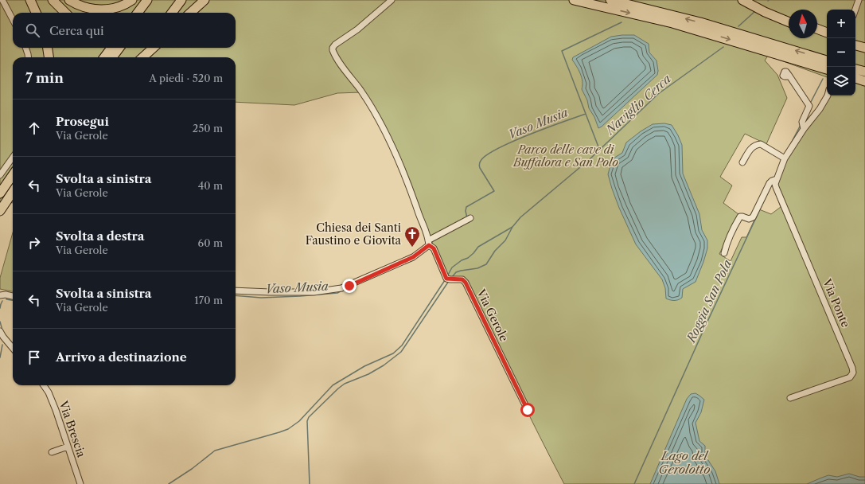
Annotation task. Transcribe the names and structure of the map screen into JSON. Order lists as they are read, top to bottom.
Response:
{
  "streets": {
    "street": ["Via Ponte", "Via Gerole", "Via Brescia"]
  },
  "water": [
    "Naviglio Cerca",
    "Vaso Musia",
    "Roggia San Pola",
    "Lago del Gerolotto"
  ],
  "parks": ["Parco delle cave di Buffalora e San Polo"],
  "places": {
    "church": ["Chiesa dei Santi Faustino e Giovita"]
  },
  "north": "top",
  "page": {
    "map_buttons": ["+", "−"],
    "search": "Cerca qui",
    "heading": ["7 min", "A piedi · 520 m"],
    "list": [
      ["Prosegui", "Via Gerole", "250 m"],
      ["Svolta a sinistra", "Via Gerole", "40 m"],
      ["Svolta a destra", "Via Gerole", "60 m"],
      ["Svolta a sinistra", "Via Gerole", "170 m"],
      "Arrivo a destinazione"
    ]
  }
}
